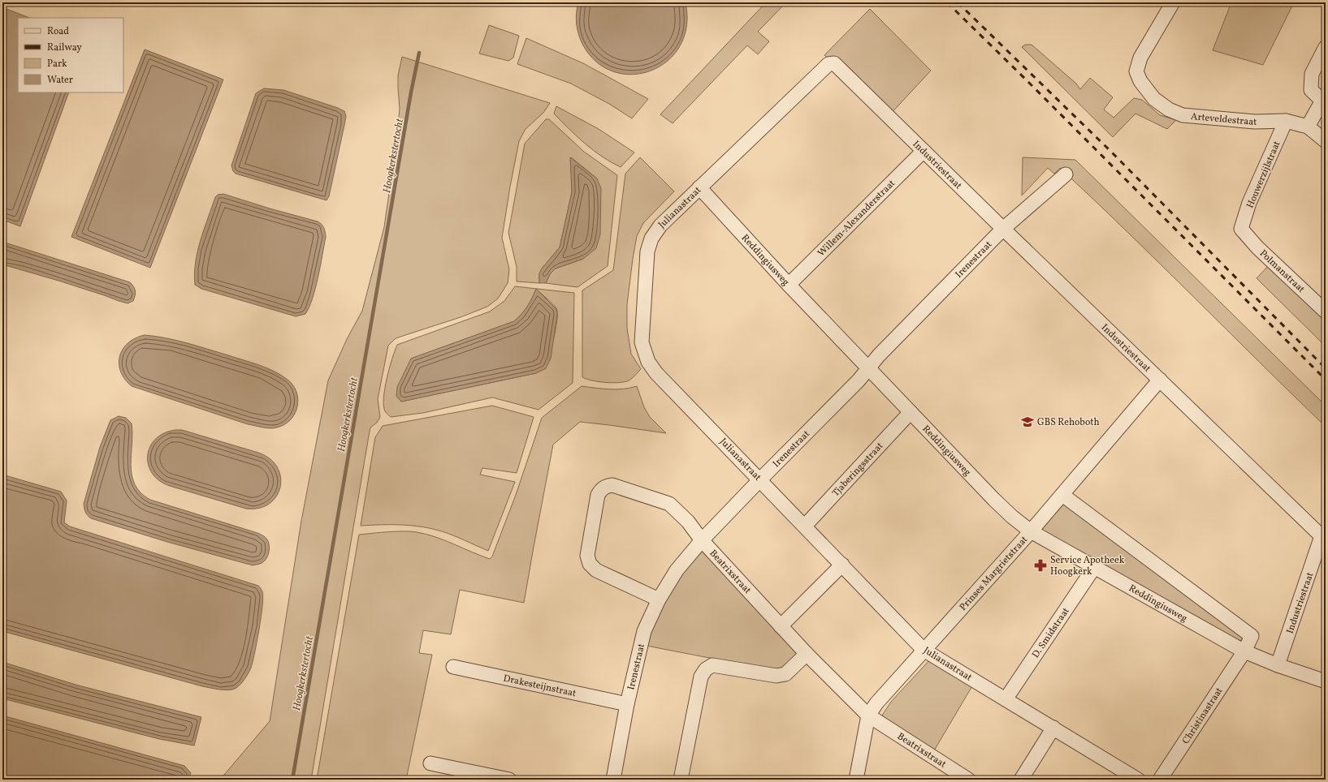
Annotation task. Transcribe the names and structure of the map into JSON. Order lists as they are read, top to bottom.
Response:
{
  "streets": {
    "street": [
      "Arteveldestraat",
      "Industriestraat",
      "Houwerzijlstraat",
      "Julianastraat",
      "Willem-Alexanderstraat",
      "Irenestraat",
      "Reddingiusweg",
      "Polmanstraat",
      "Tjaberingsstraat",
      "Beatrixstraat",
      "Prinses Margrietstraat",
      "D. Smidstraat",
      "Drakesteijnstraat",
      "Christinastraat"
    ]
  },
  "crossings": [
    ["Arteveldestraat", "Houwerzijlstraat"],
    ["Industriestraat", "Julianastraat"],
    ["Industriestraat", "Willem-Alexanderstraat"],
    ["Industriestraat", "Irenestraat"],
    ["Industriestraat", "Reddingiusweg"],
    ["Industriestraat", "Prinses Margrietstraat"],
    ["Houwerzijlstraat", "Polmanstraat"],
    ["Julianastraat", "Irenestraat"],
    ["Julianastraat", "Reddingiusweg"],
    ["Julianastraat", "Tjaberingsstraat"],
    ["Julianastraat", "Prinses Margrietstraat"],
    ["Julianastraat", "D. Smidstraat"],
    ["Willem-Alexanderstraat", "Reddingiusweg"],
    ["Irenestraat", "Reddingiusweg"],
    ["Irenestraat", "Beatrixstraat"],
    ["Irenestraat", "Drakesteijnstraat"],
    ["Reddingiusweg", "Tjaberingsstraat"],
    ["Reddingiusweg", "Prinses Margrietstraat"],
    ["Reddingiusweg", "D. Smidstraat"],
    ["Reddingiusweg", "Christinastraat"],
    ["Beatrixstraat", "Prinses Margrietstraat"]
  ],
  "water": ["Hoogkerkstertocht"],
  "places": {
    "school or university": ["GBS Rehoboth"],
    "pharmacy": ["Service Apotheek Hoogkerk"]
  },
  "legend": [
    "Road",
    "Railway",
    "Park",
    "Water"
  ]
}
